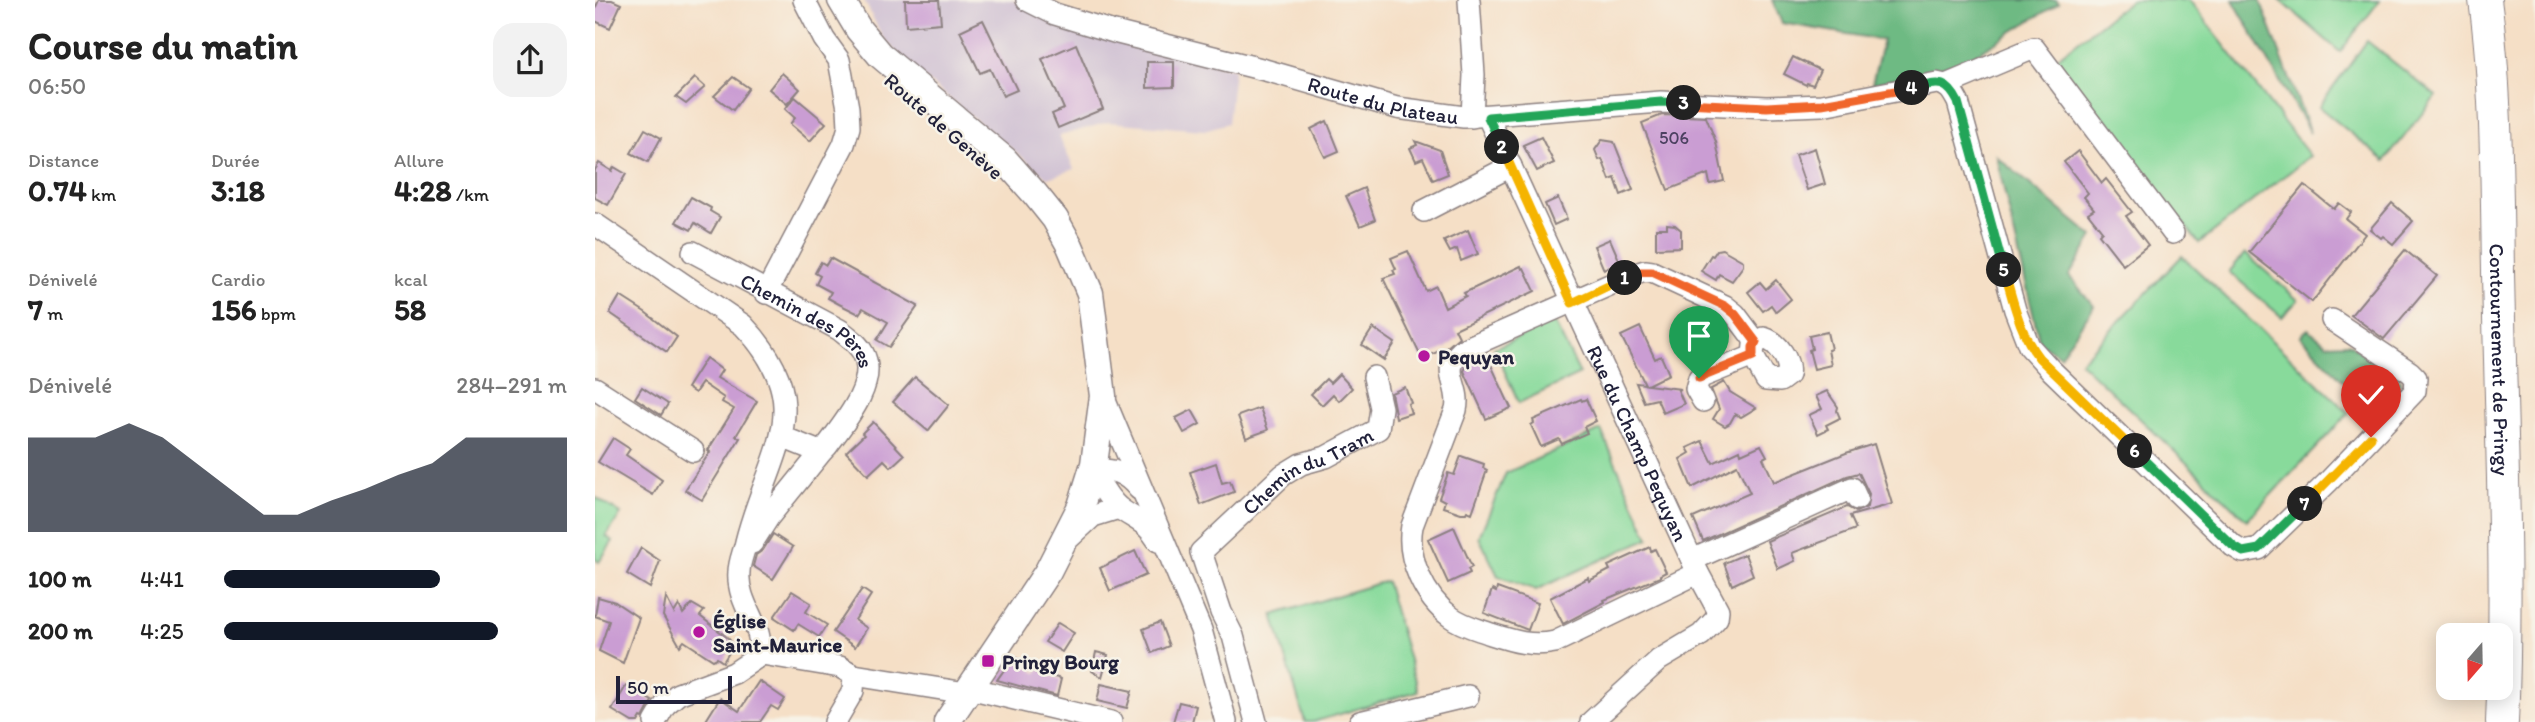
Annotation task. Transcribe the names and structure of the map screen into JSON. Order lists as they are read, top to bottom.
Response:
{
  "streets": {
    "highway": ["Contournement de Pringy"],
    "main road": ["Route de Genève"],
    "street": [
      "Route du Plateau",
      "Chemin des Pères",
      "Rue du Champ Pequyan",
      "Chemin du Tram"
    ]
  },
  "crossings": [
    ["Route du Plateau", "Rue du Champ Pequyan"]
  ],
  "places": {
    "other": ["Pequyan", "Église Saint-Maurice"],
    "transit": ["Pringy Bourg"]
  },
  "house_numbers": ["506"],
  "scale_bar": "50 m",
  "north": "bottom",
  "page": {
    "heading": ["Course du matin", "06:50"],
    "pins": [
      "4",
      "3",
      "2",
      "5",
      "1",
      "6",
      "7"
    ],
    "stats": [
      ["Distance", "0.74 km"],
      ["Durée", "3:18"],
      ["Allure", "4:28 /km"],
      ["Dénivelé", "7 m"],
      ["Cardio", "156 bpm"],
      ["kcal", "58"]
    ],
    "chart": ["Dénivelé", "284–291 m"],
    "list": [
      {
        "name": "100 m",
        "note": "4:41"
      },
      {
        "name": "200 m",
        "note": "4:25"
      }
    ],
    "scale": "50 m"
  }
}
